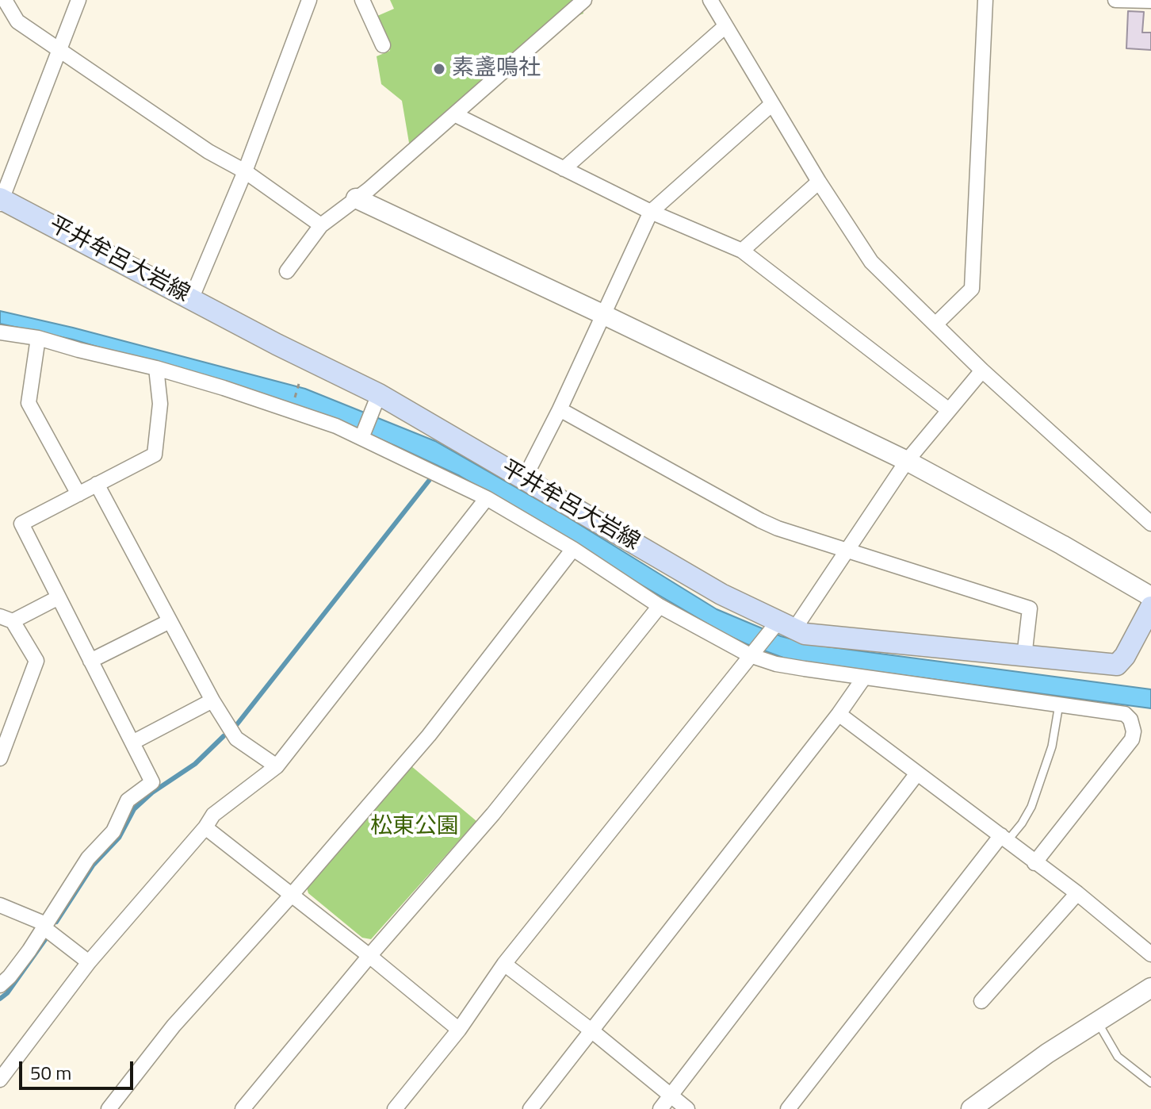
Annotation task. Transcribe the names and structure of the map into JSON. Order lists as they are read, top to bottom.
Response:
{
  "streets": {
    "main road": ["平井牟呂大岩線"]
  },
  "parks": ["松東公園"],
  "places": ["素盞鳴社"],
  "scale_bar": "50 m"
}
